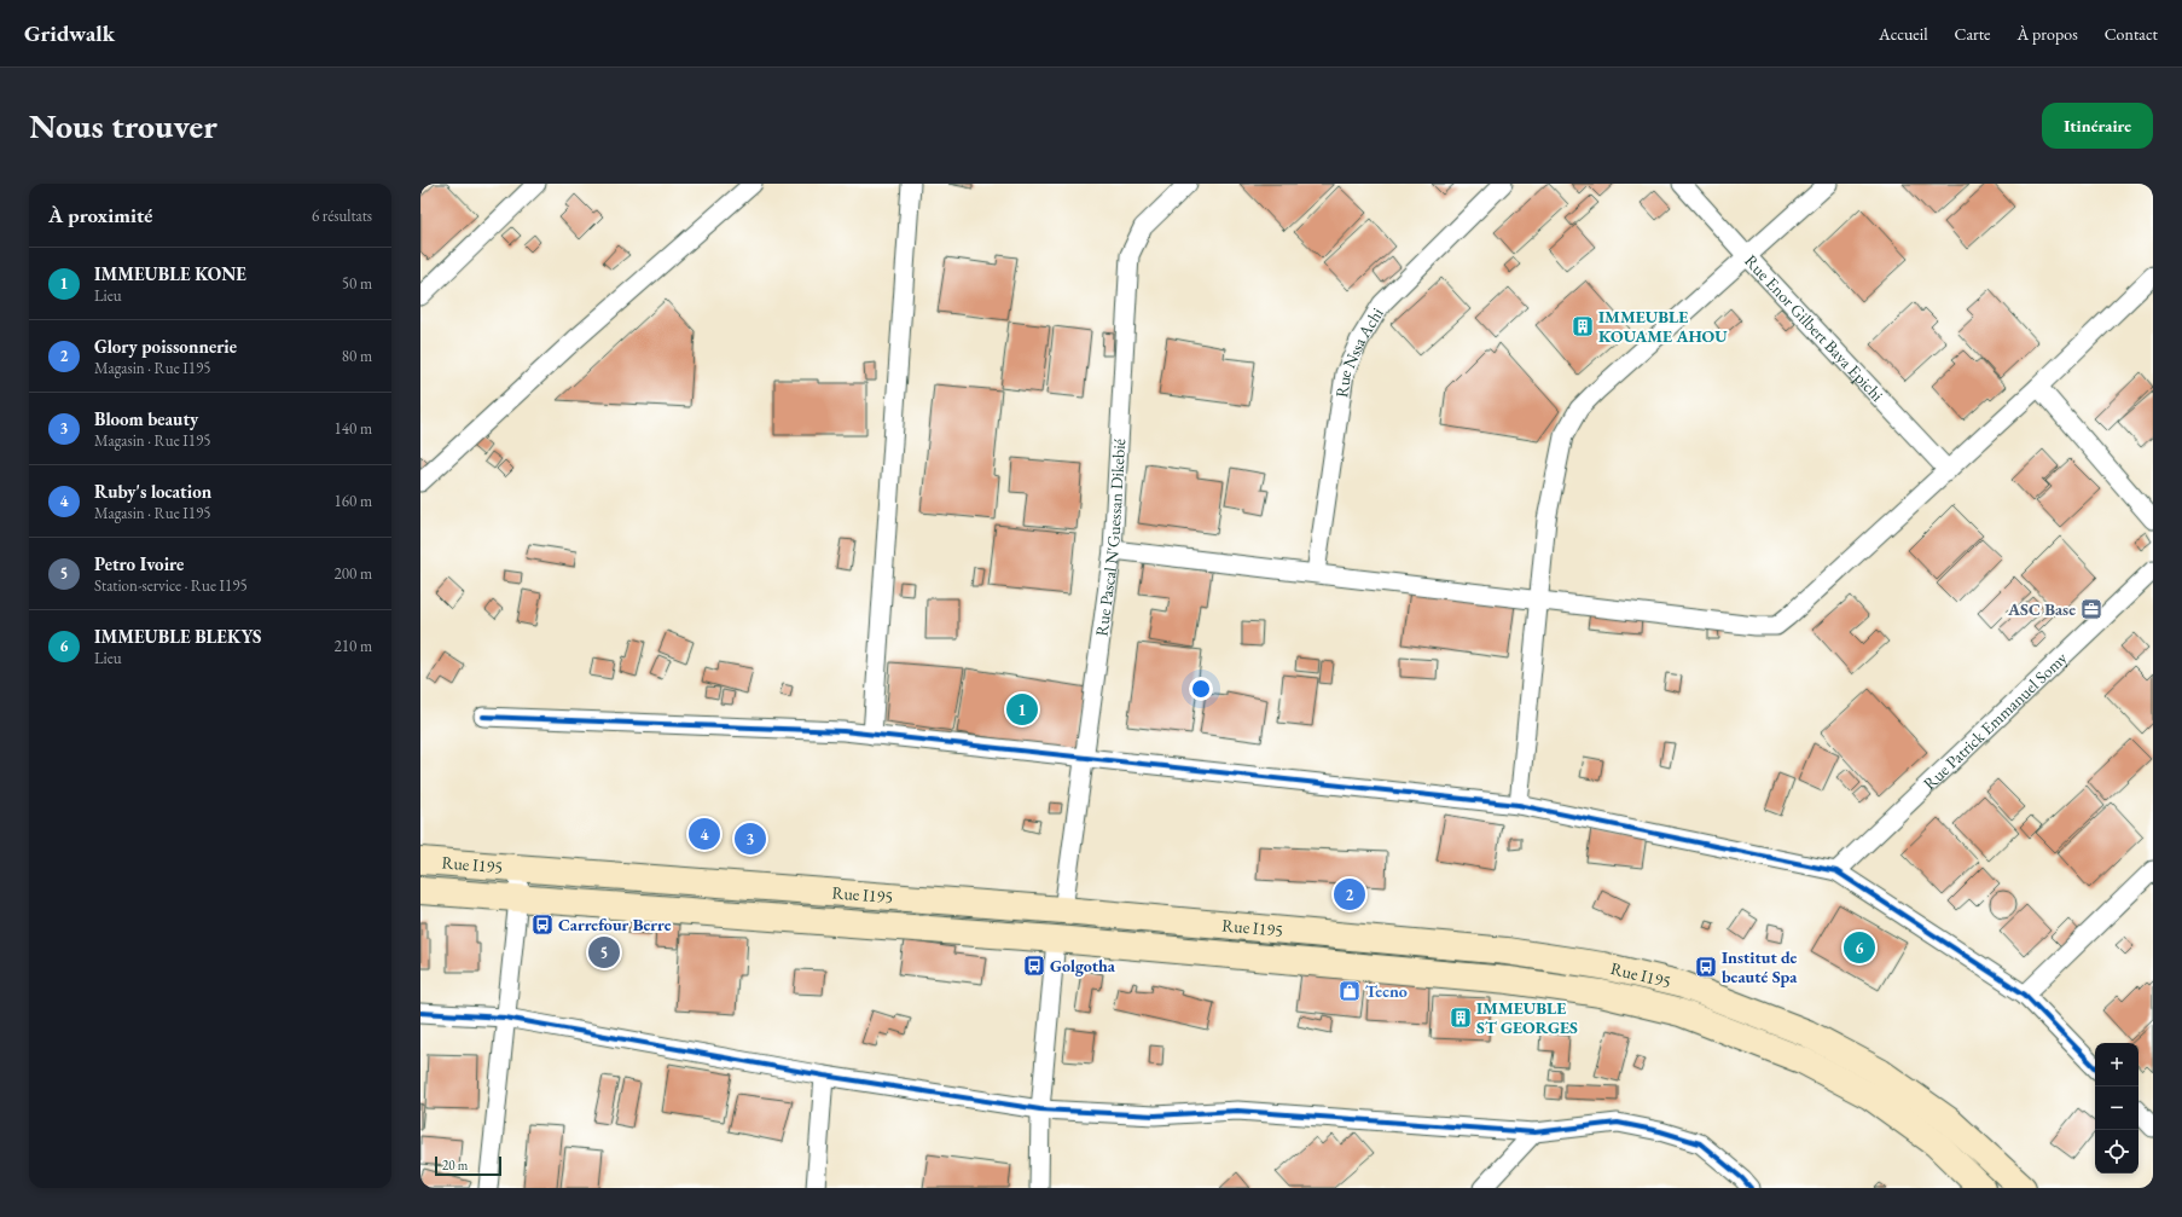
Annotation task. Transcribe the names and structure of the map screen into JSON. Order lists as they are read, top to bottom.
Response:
{
  "streets": {
    "main road": ["Rue I195"],
    "street": [
      "Rue Enor Gilbert Baya Epichi",
      "Rue Nssa Achi",
      "Rue Pascal N'Guessan Dikebié",
      "Rue Patrick Emmanuel Somy"
    ]
  },
  "crossings": [
    ["Rue Pascal N'Guessan Dikebié", "Rue I195"]
  ],
  "places": {
    "building": ["IMMEUBLE KOUAME AHOU", "IMMEUBLE ST GEORGES"],
    "office": ["ASC Base"],
    "bus stop": ["Carrefour Berre", "Golgotha", "Institut de beauté Spa"],
    "shop": ["Tecno"]
  },
  "scale_bar": "20 m",
  "page": {
    "header": "Gridwalk",
    "nav": [
      "Accueil",
      "Carte",
      "À propos",
      "Contact"
    ],
    "buttons": "Itinéraire",
    "title": "Nous trouver",
    "heading": ["À proximité", "6 résultats"],
    "list": [
      {
        "mark": "1",
        "name": "IMMEUBLE KONE",
        "note": "Lieu",
        "value": "50 m"
      },
      {
        "mark": "2",
        "name": "Glory poissonnerie",
        "note": "Magasin · Rue I195",
        "value": "80 m"
      },
      {
        "mark": "3",
        "name": "Bloom beauty",
        "note": "Magasin · Rue I195",
        "value": "140 m"
      },
      {
        "mark": "4",
        "name": "Ruby's location",
        "note": "Magasin · Rue I195",
        "value": "160 m"
      },
      {
        "mark": "5",
        "name": "Petro Ivoire",
        "note": "Station-service · Rue I195",
        "value": "200 m"
      },
      {
        "mark": "6",
        "name": "IMMEUBLE BLEKYS",
        "note": "Lieu",
        "value": "210 m"
      }
    ],
    "pins": [
      "1",
      "4",
      "3",
      "2",
      "6",
      "5"
    ],
    "map_buttons": ["+", "−"],
    "scale": "20 m"
  }
}
